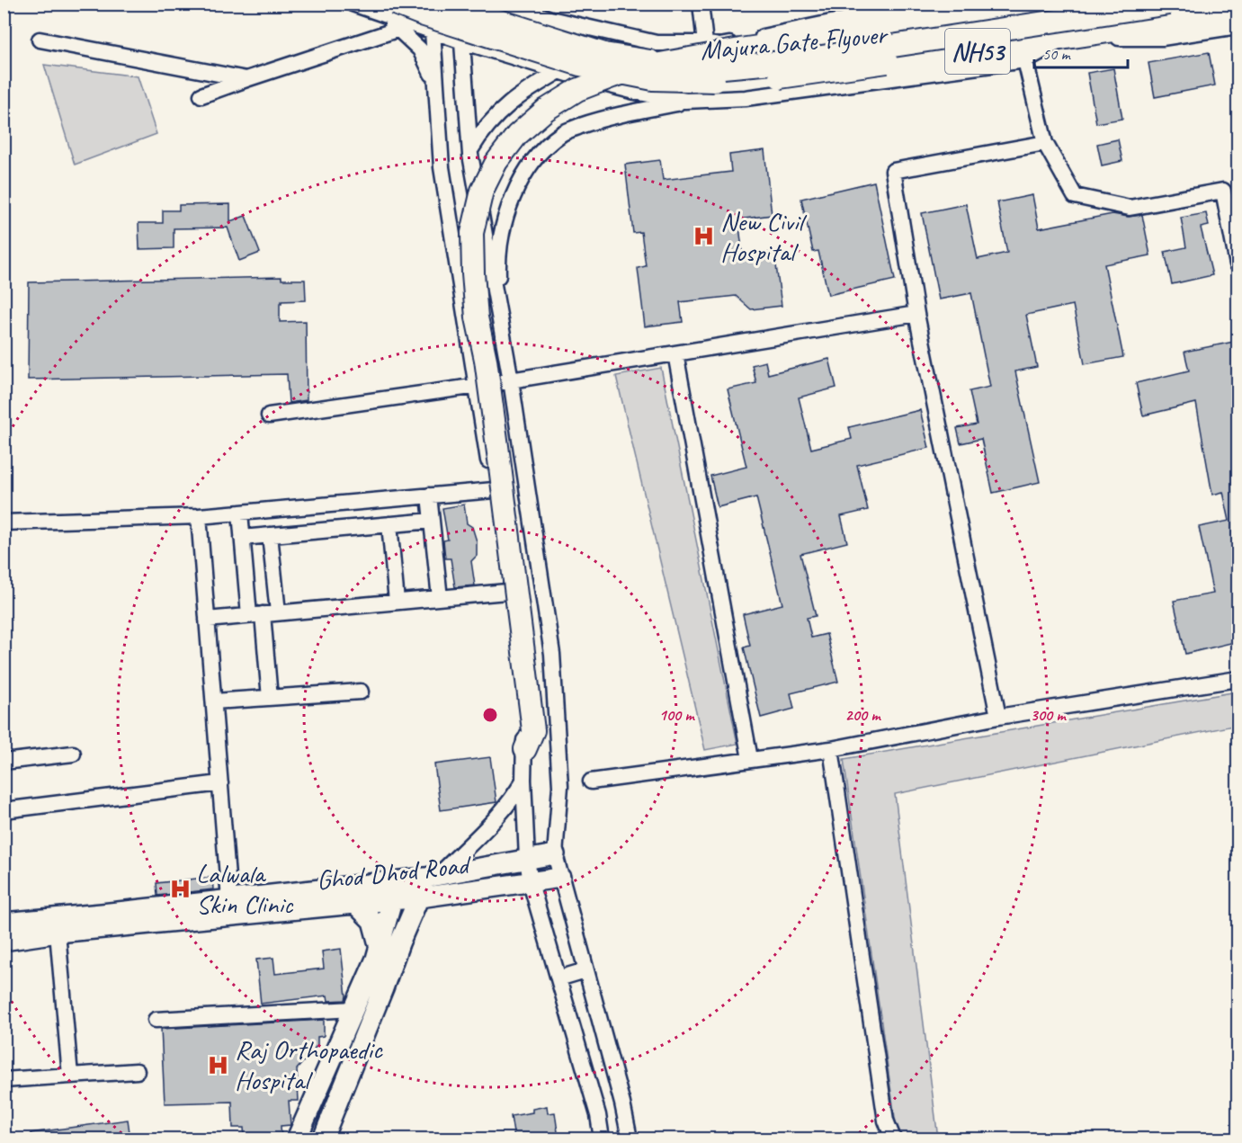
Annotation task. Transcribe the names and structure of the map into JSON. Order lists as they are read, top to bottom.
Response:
{
  "streets": {
    "highway": ["Majura Gate Flyover", "NH53"],
    "main road": ["Ghod Dhod Road"]
  },
  "places": {
    "hospital": ["New Civil Hospital", "Lalwala Skin Clinic", "Raj Orthopaedic Hospital"]
  },
  "scale_bar": "50 m",
  "rings": ["100 m", "200 m", "300 m"]
}
